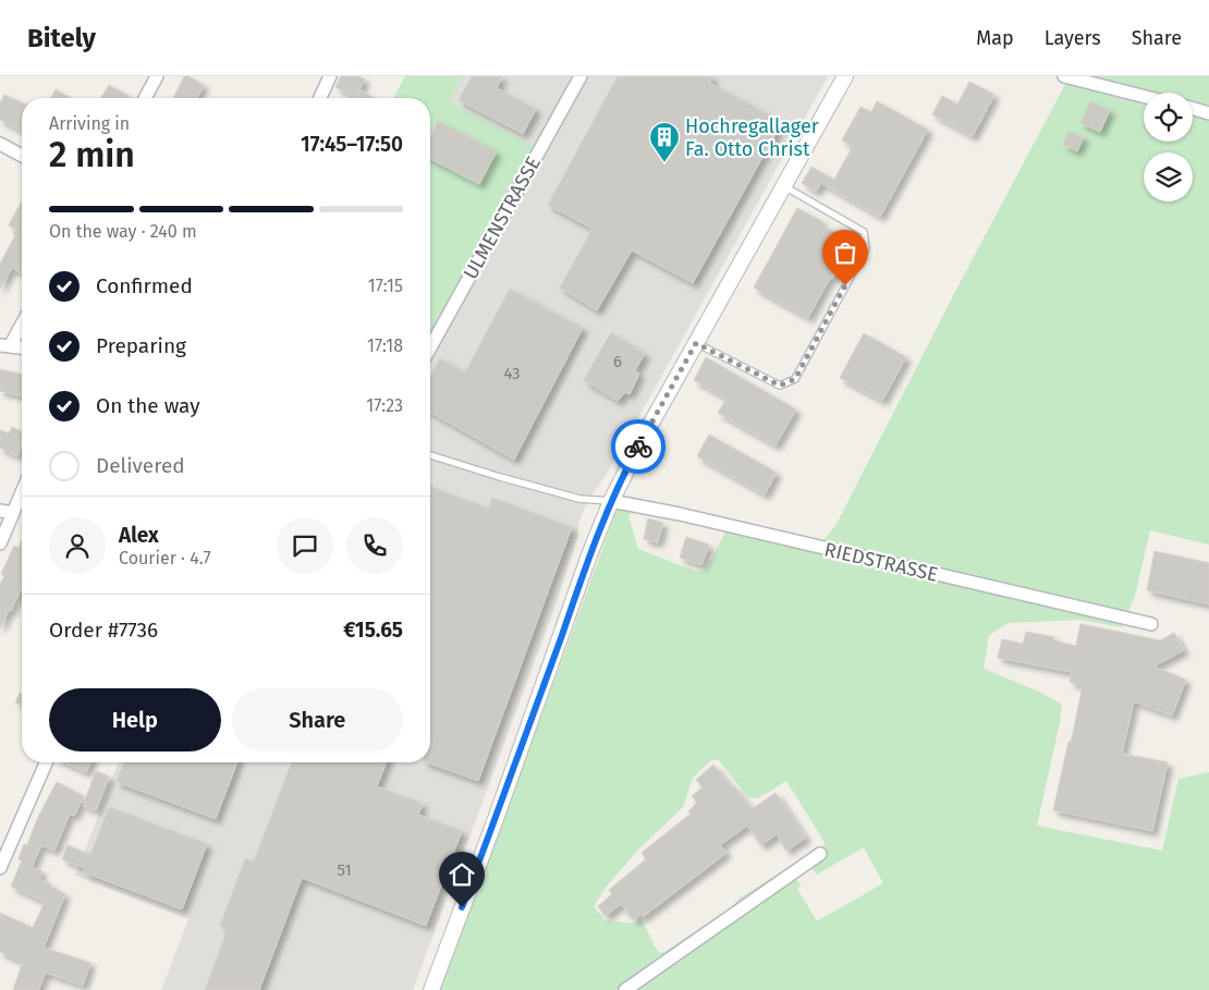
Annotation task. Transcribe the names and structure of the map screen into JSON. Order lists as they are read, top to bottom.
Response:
{
  "streets": {
    "street": ["ULMENSTRASSE", "RIEDSTRASSE"]
  },
  "places": {
    "building": ["Hochregallager Fa. Otto Christ"]
  },
  "house_numbers": ["6", "43", "51"],
  "page": {
    "header": "Bitely",
    "nav": ["Map", "Layers", "Share"],
    "heading": ["2 min", "Arriving in", "17:45–17:50"],
    "panel": [
      "Alex",
      "Courier · 4.7",
      "Order #7736",
      "€15.65"
    ],
    "bar": "On the way · 240 m",
    "list": [
      ["Confirmed", "17:15"],
      ["Preparing", "17:18"],
      ["On the way", "17:23"],
      "Delivered"
    ],
    "buttons": ["Help", "Share"]
  }
}
